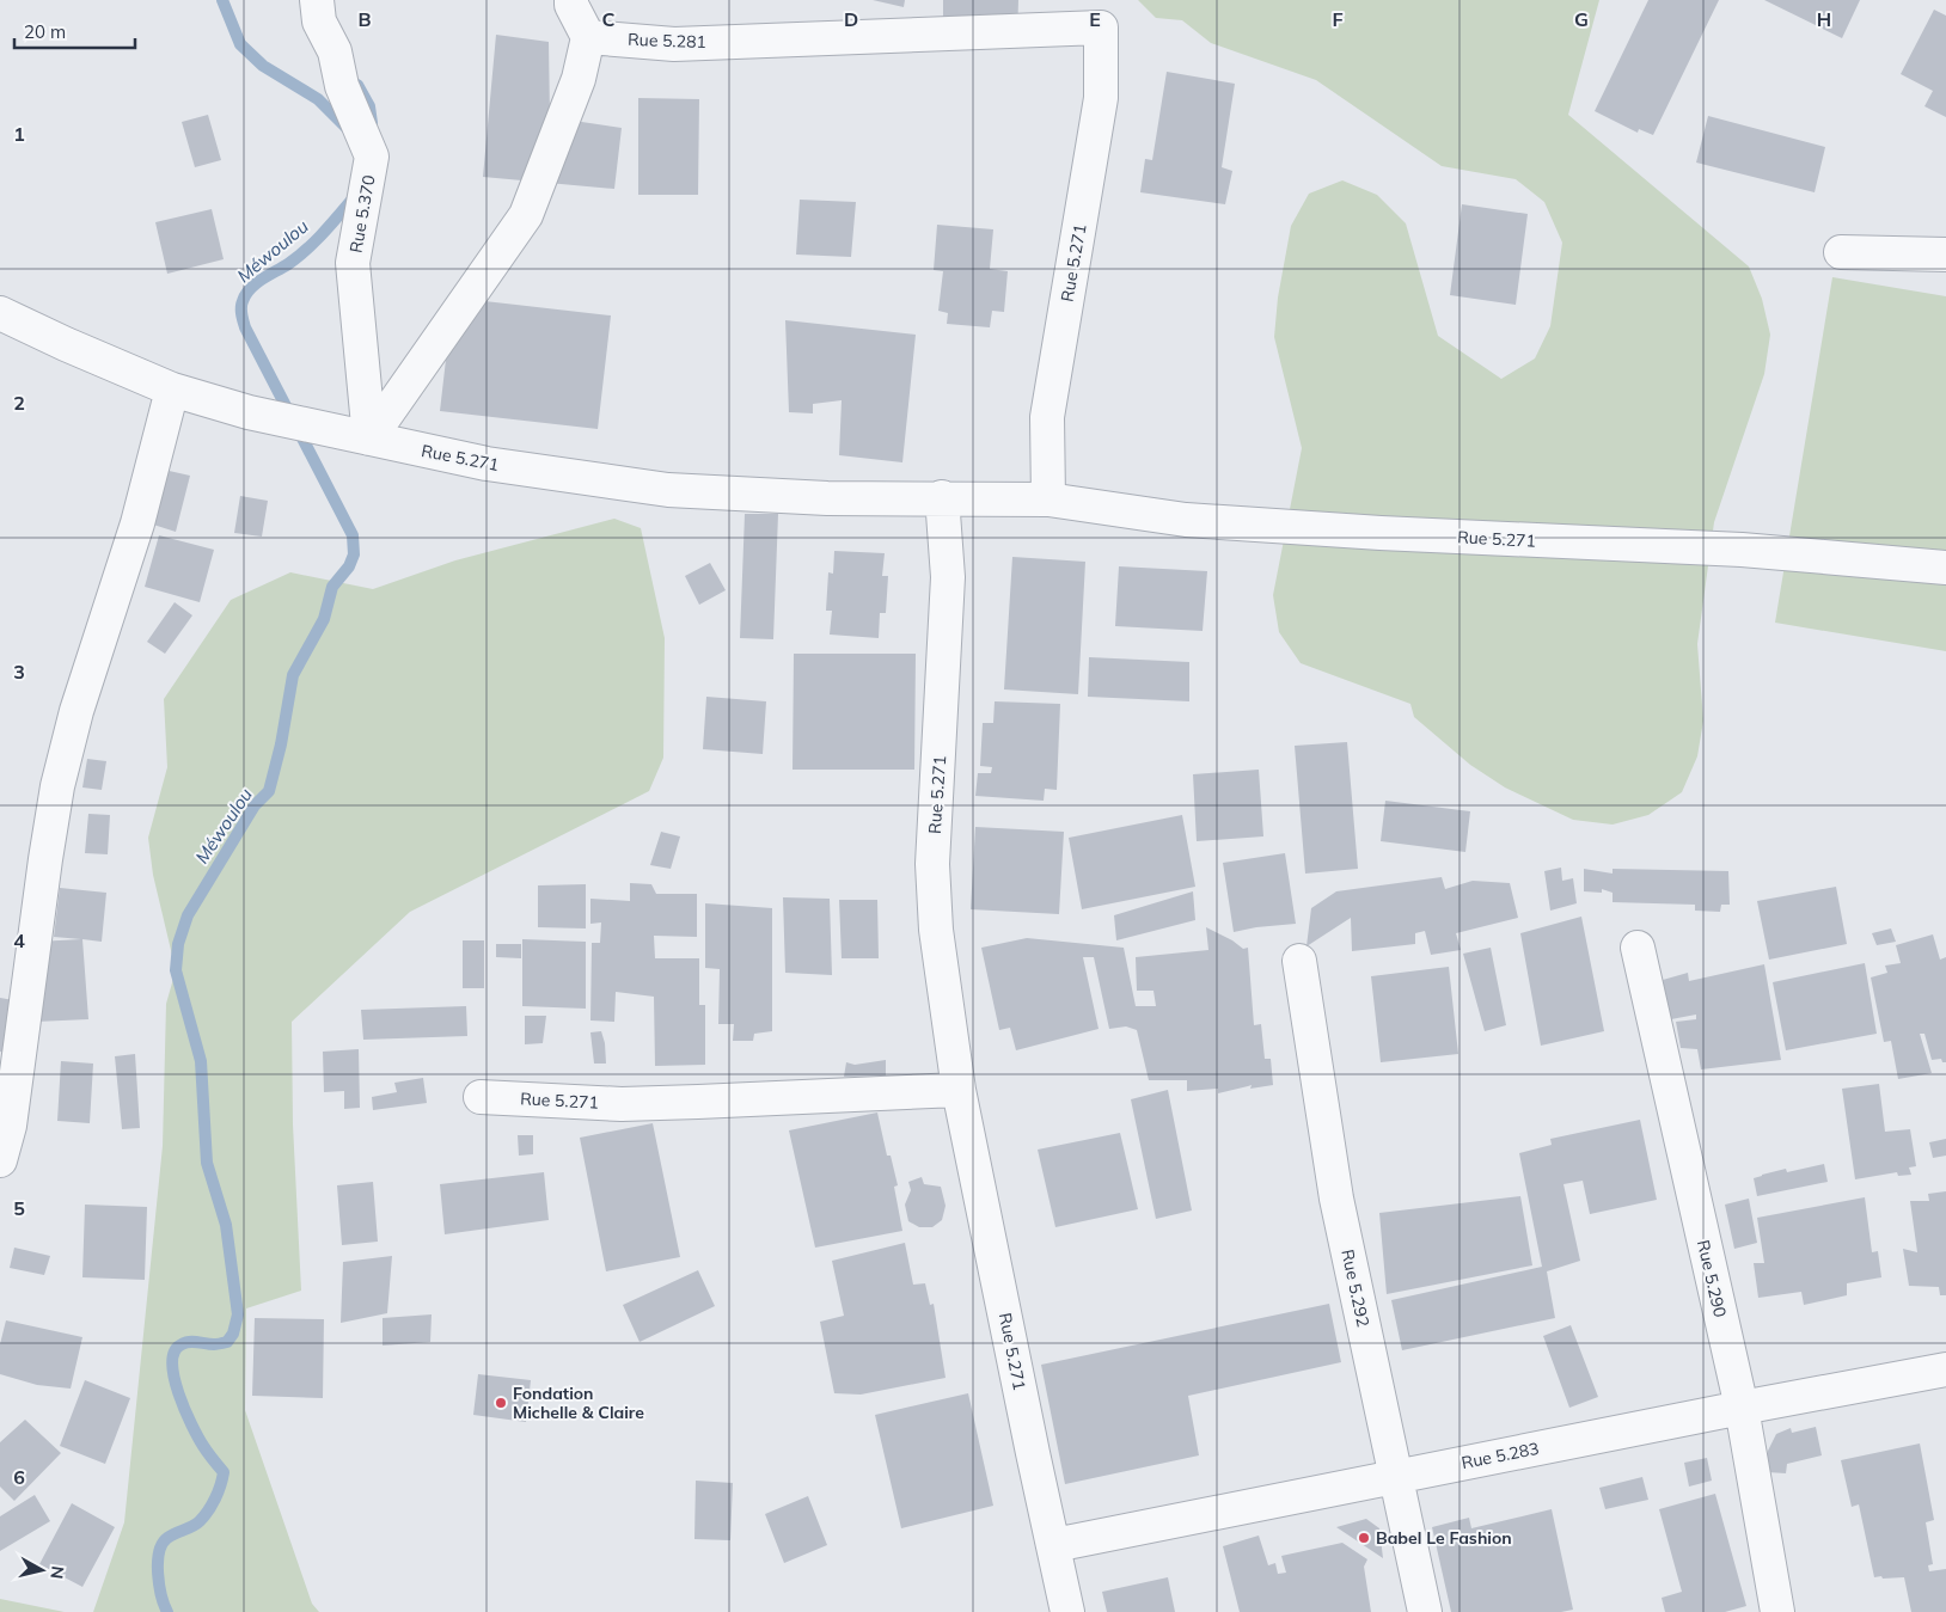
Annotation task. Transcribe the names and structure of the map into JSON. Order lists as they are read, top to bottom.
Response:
{
  "streets": {
    "street": [
      "Rue 5.281",
      "Rue 5.370",
      "Rue 5.271",
      "Rue 5.290",
      "Rue 5.292",
      "Rue 5.283"
    ]
  },
  "crossings": [
    ["Rue 5.281", "Rue 5.271"],
    ["Rue 5.370", "Rue 5.271"],
    ["Rue 5.271", "Rue 5.283"],
    ["Rue 5.290", "Rue 5.283"],
    ["Rue 5.292", "Rue 5.283"]
  ],
  "water": ["Méwoulou"],
  "places": ["Fondation Michelle & Claire", "Babel Le Fashion"],
  "scale_bar": "20 m",
  "north": "right",
  "grid": {
    "columns": [
      "B",
      "C",
      "D",
      "E",
      "F",
      "G",
      "H"
    ],
    "rows": [
      "1",
      "2",
      "3",
      "4",
      "5",
      "6"
    ]
  }
}
